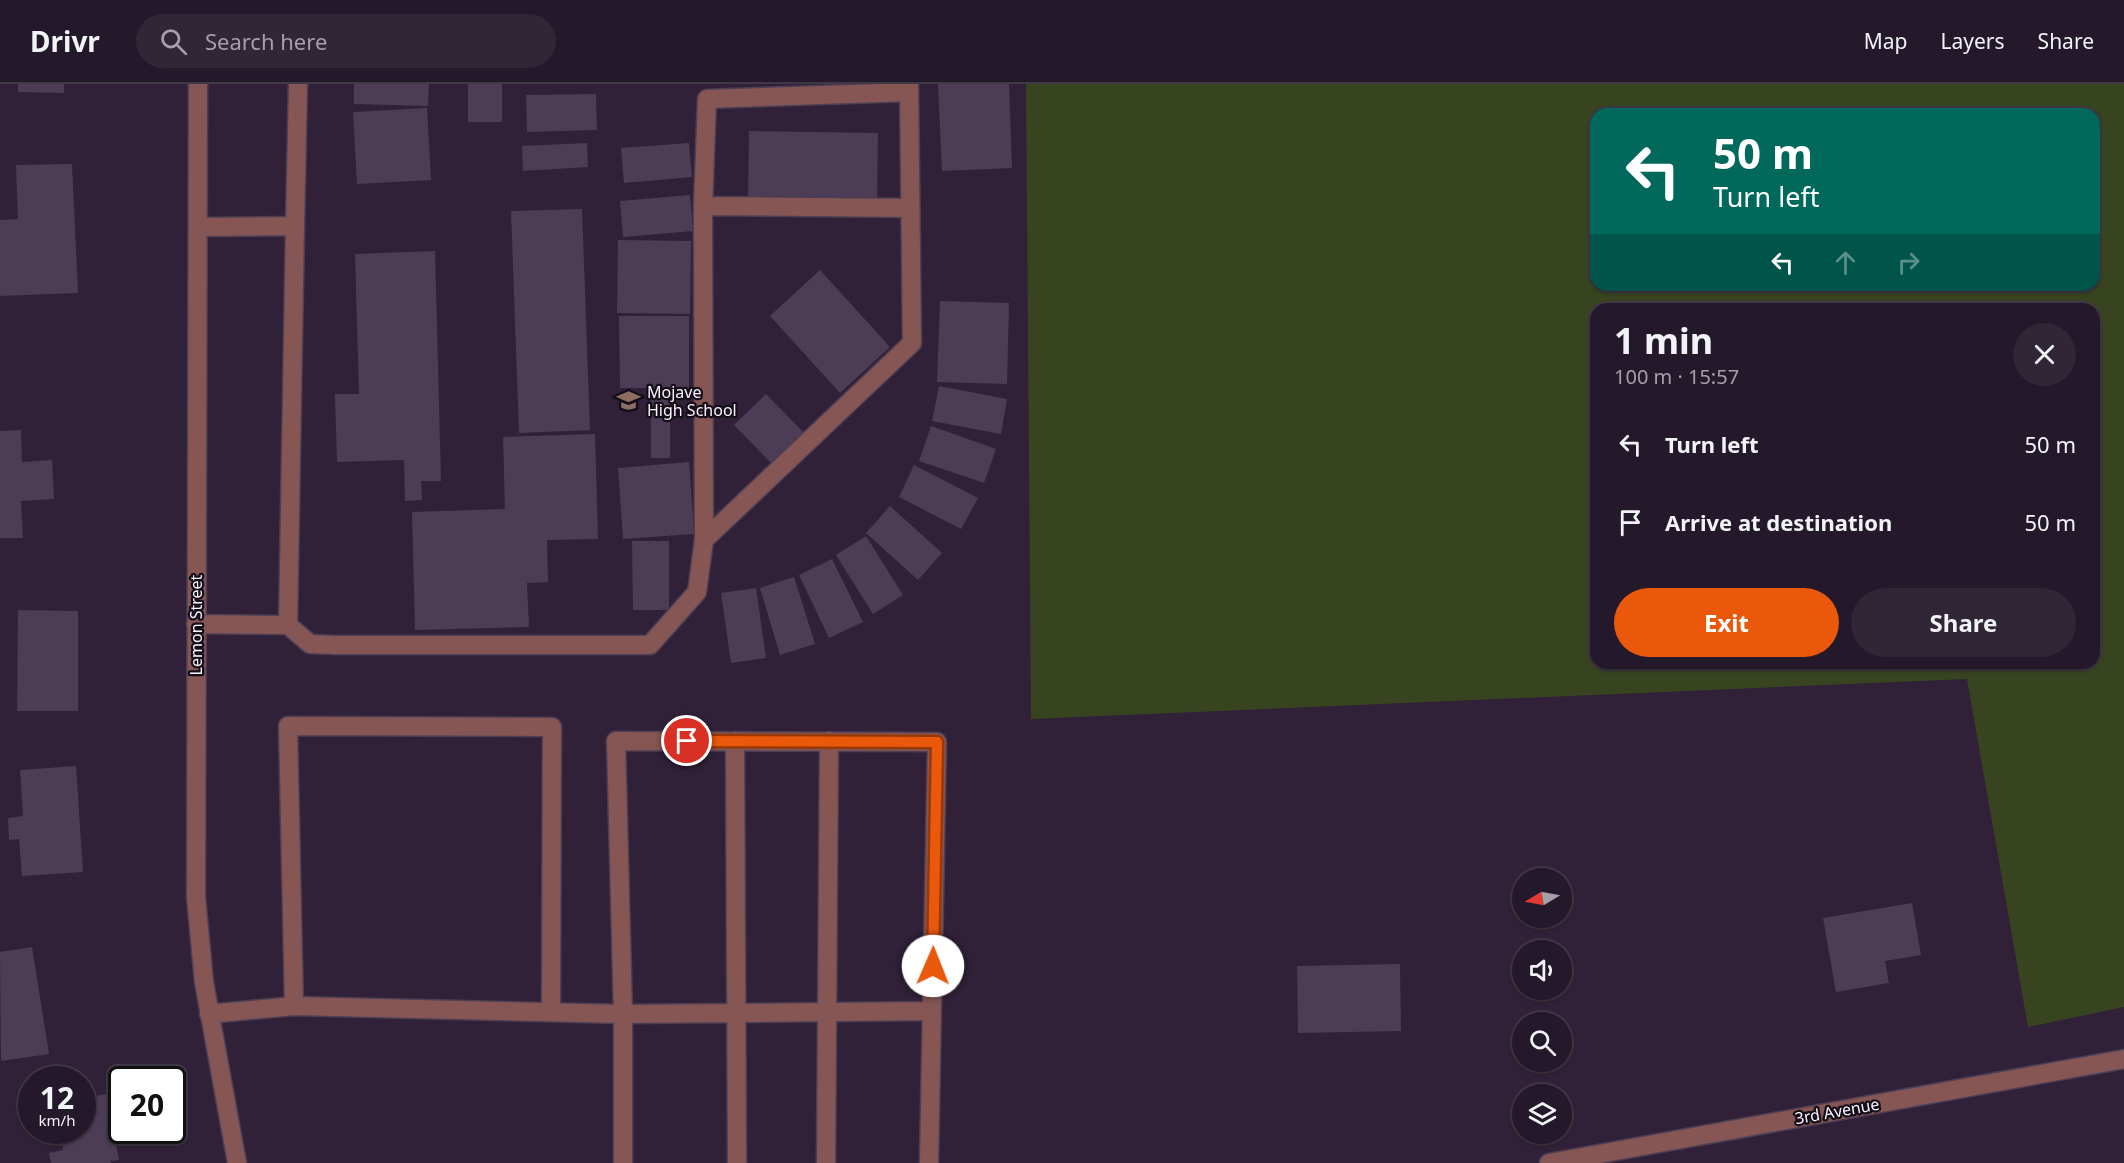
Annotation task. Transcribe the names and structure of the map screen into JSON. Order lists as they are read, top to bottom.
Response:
{
  "streets": {
    "street": ["Lemon Street", "3rd Avenue"]
  },
  "places": {
    "school or university": ["Mojave High School"]
  },
  "north": "left",
  "page": {
    "header": "Drivr",
    "search": "Search here",
    "nav": ["Map", "Layers", "Share"],
    "turn": ["50 m", "Turn left"],
    "heading": ["1 min", "100 m · 15:57"],
    "list": [
      {
        "name": "Turn left",
        "value": "50 m"
      },
      {
        "name": "Arrive at destination",
        "value": "50 m"
      }
    ],
    "buttons": ["Exit", "Share"],
    "speed": "12 km/h",
    "limit": "20"
  }
}
